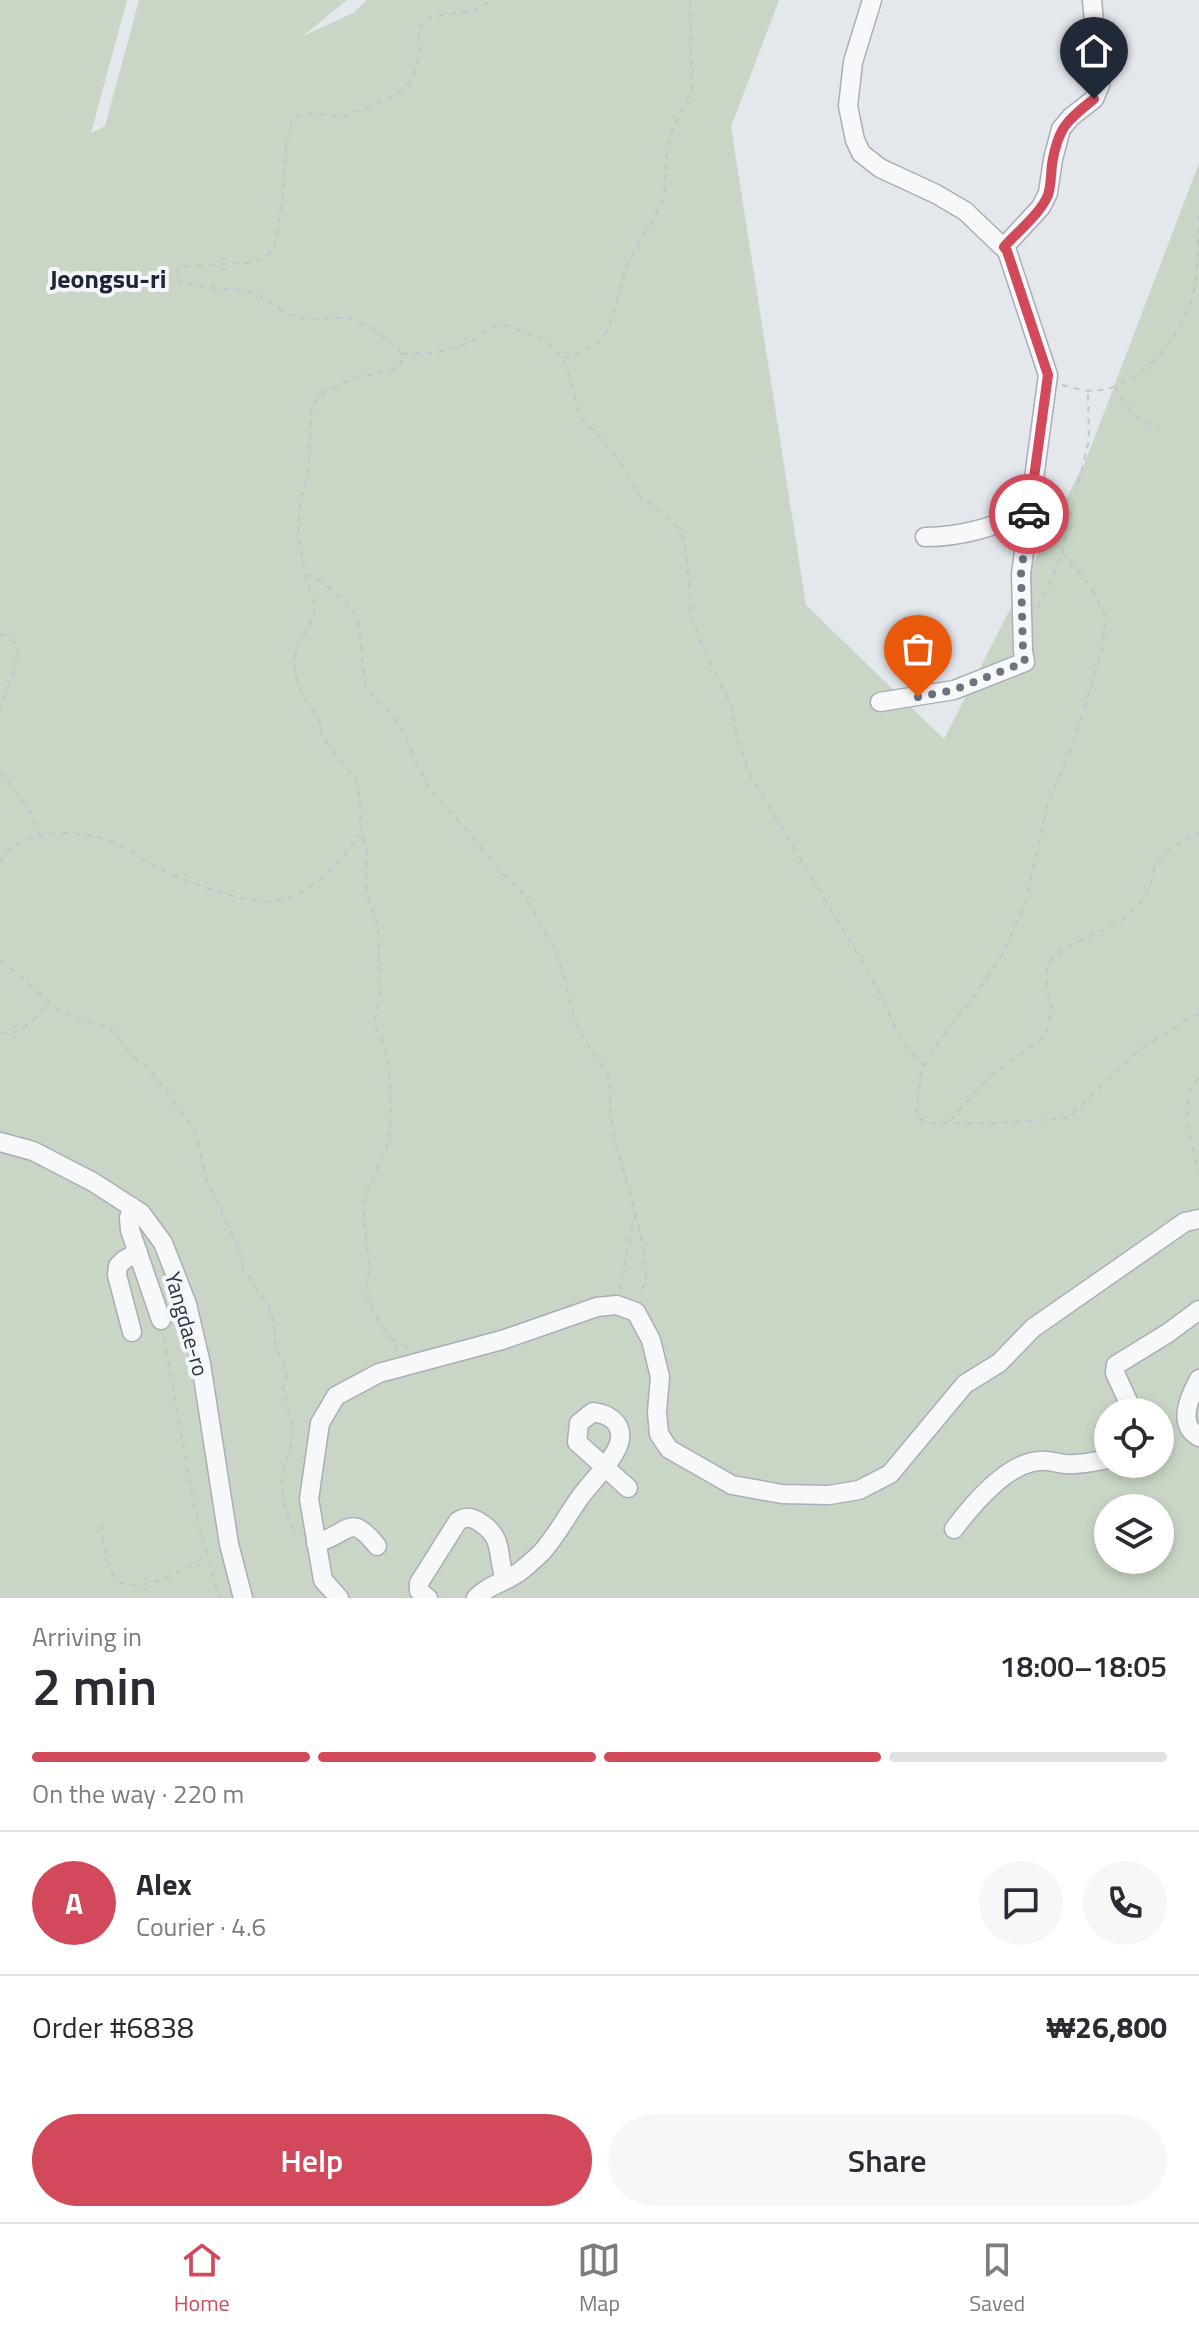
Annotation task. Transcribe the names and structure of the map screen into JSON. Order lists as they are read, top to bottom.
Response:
{
  "streets": {
    "street": ["Yangdae-ro"]
  },
  "districts": ["Jeongsu-ri"],
  "page": {
    "heading": ["2 min", "Arriving in", "18:00–18:05"],
    "panel": [
      "Alex",
      "Courier · 4.6",
      "Order #6838",
      "₩26,800"
    ],
    "bar": "On the way · 220 m",
    "round": "A",
    "buttons": ["Help", "Share"],
    "tabs": ["Home", "Map", "Saved"]
  }
}
